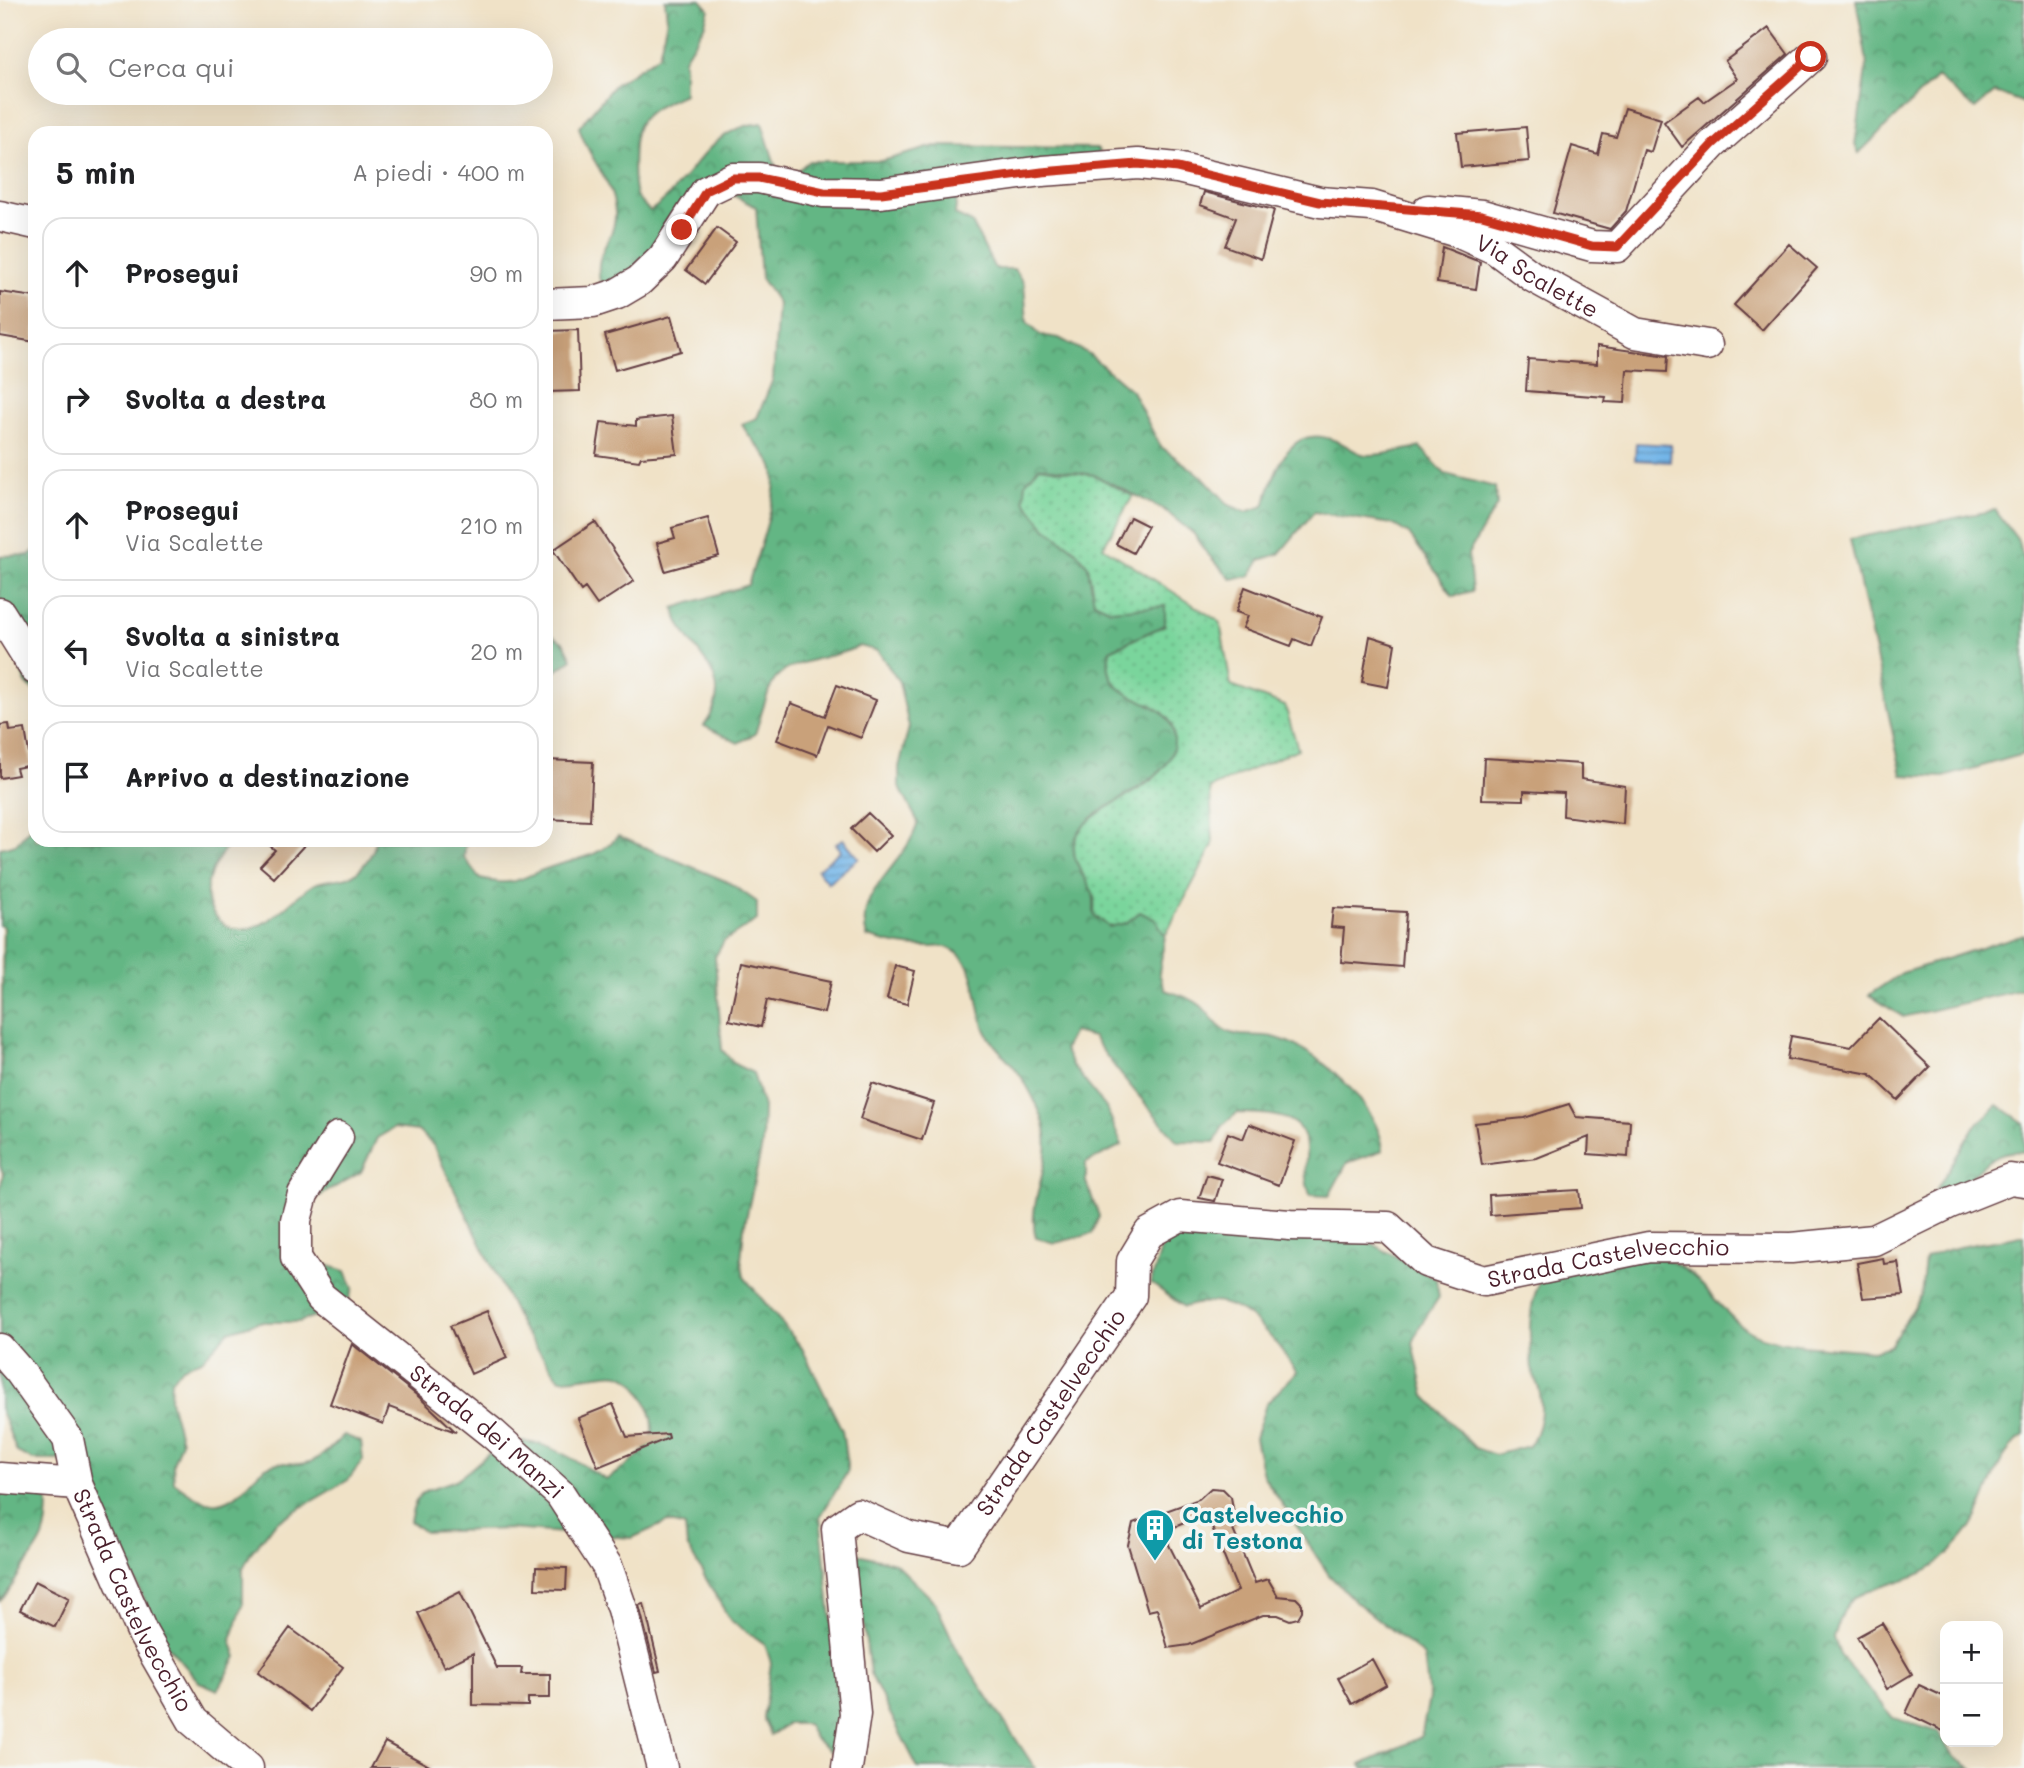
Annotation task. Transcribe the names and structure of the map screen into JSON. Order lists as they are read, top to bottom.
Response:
{
  "streets": {
    "street": ["Via Scalette", "Strada Castelvecchio", "Strada dei Manzi"]
  },
  "places": {
    "building": ["Castelvecchio di Testona"]
  },
  "page": {
    "search": "Cerca qui",
    "heading": ["5 min", "A piedi · 400 m"],
    "list": [
      ["Prosegui", "90 m"],
      ["Svolta a destra", "80 m"],
      ["Prosegui", "Via Scalette", "210 m"],
      ["Svolta a sinistra", "Via Scalette", "20 m"],
      "Arrivo a destinazione"
    ],
    "map_buttons": ["+", "−"]
  }
}
